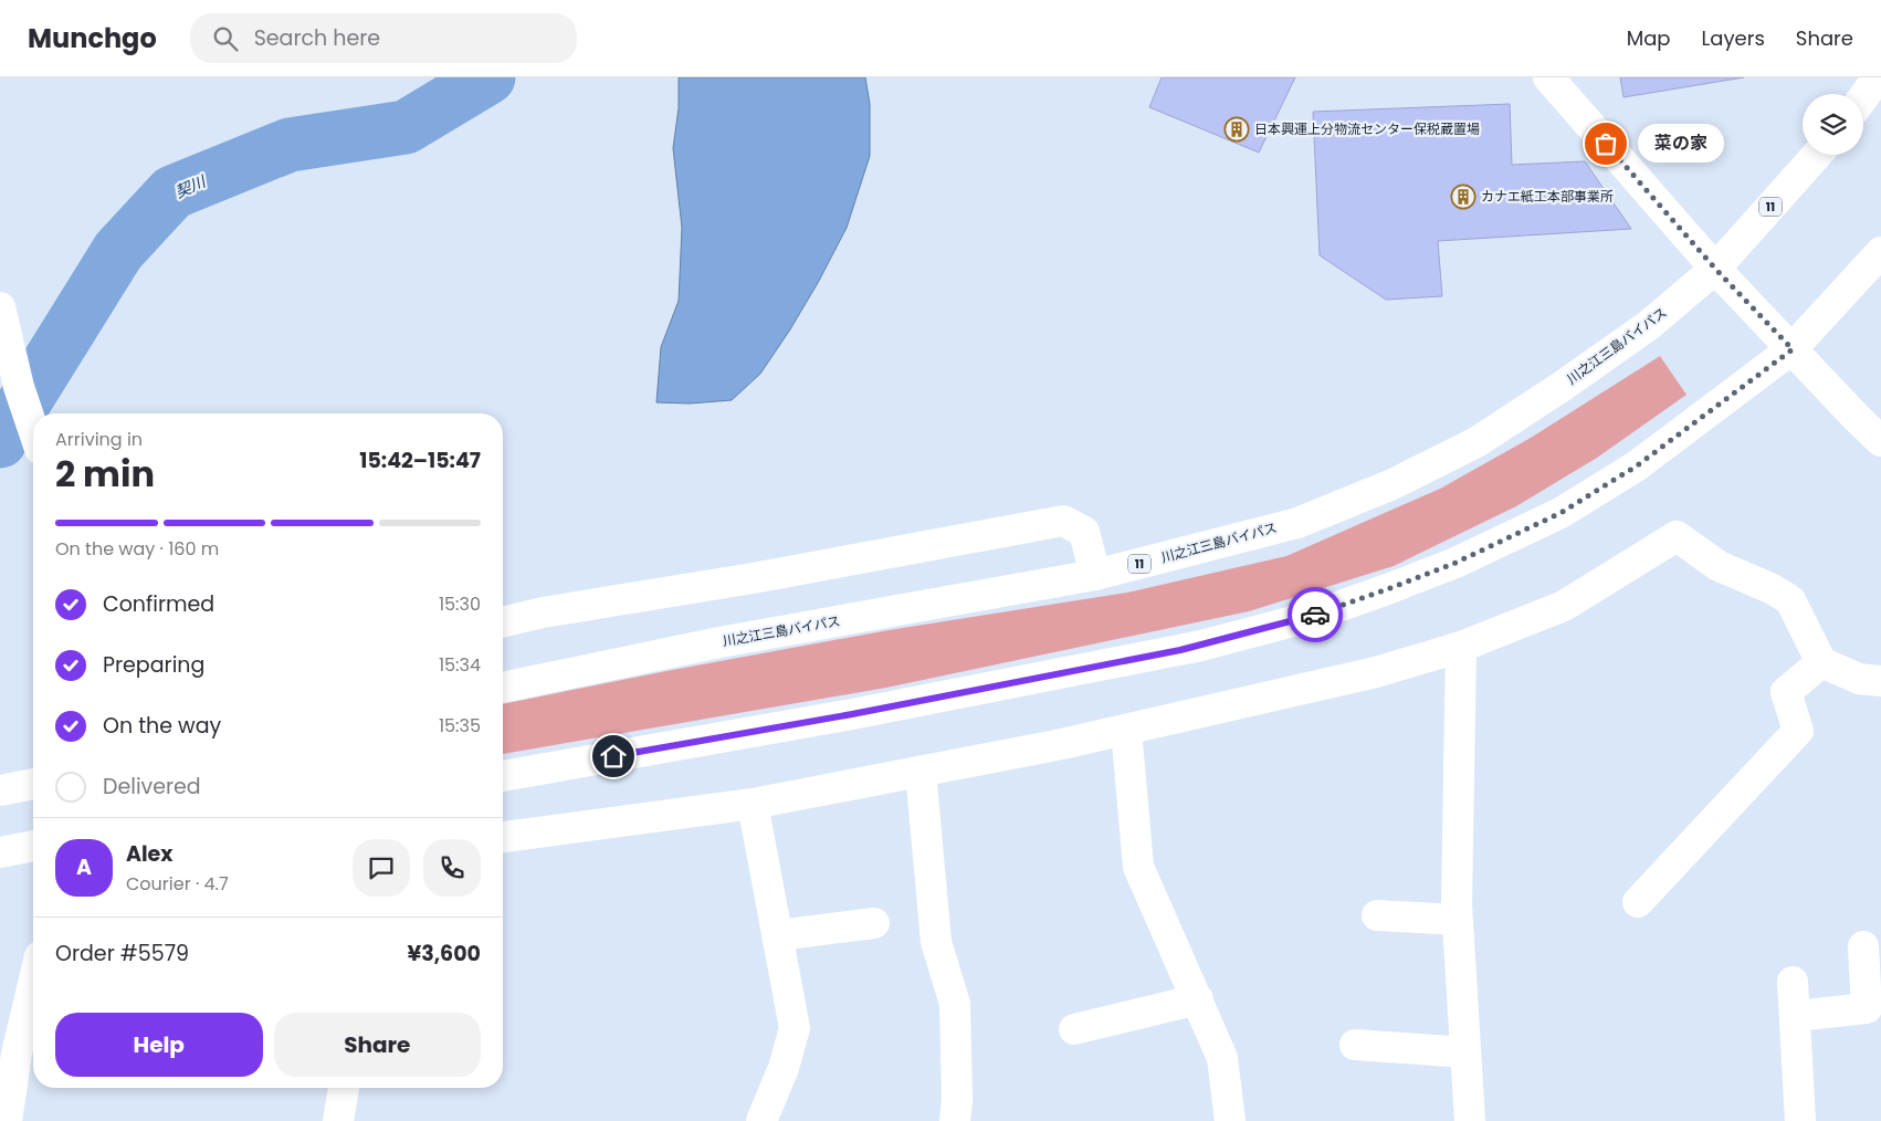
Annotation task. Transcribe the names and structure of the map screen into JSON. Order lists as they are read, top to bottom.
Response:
{
  "streets": {
    "main road": ["11", "川之江三島バイパス"]
  },
  "water": ["契川"],
  "places": {
    "building": ["日本興運上分物流センター保税蔵置場", "カナエ紙工本部事業所"],
    "other": ["菜の家"]
  },
  "page": {
    "header": "Munchgo",
    "search": "Search here",
    "nav": ["Map", "Layers", "Share"],
    "bubble": "菜の家",
    "heading": ["2 min", "Arriving in", "15:42–15:47"],
    "panel": [
      "Alex",
      "Courier · 4.7",
      "Order #5579",
      "¥3,600"
    ],
    "bar": "On the way · 160 m",
    "list": [
      ["Confirmed", "15:30"],
      ["Preparing", "15:34"],
      ["On the way", "15:35"],
      "Delivered"
    ],
    "round": "A",
    "buttons": ["Help", "Share"]
  }
}
